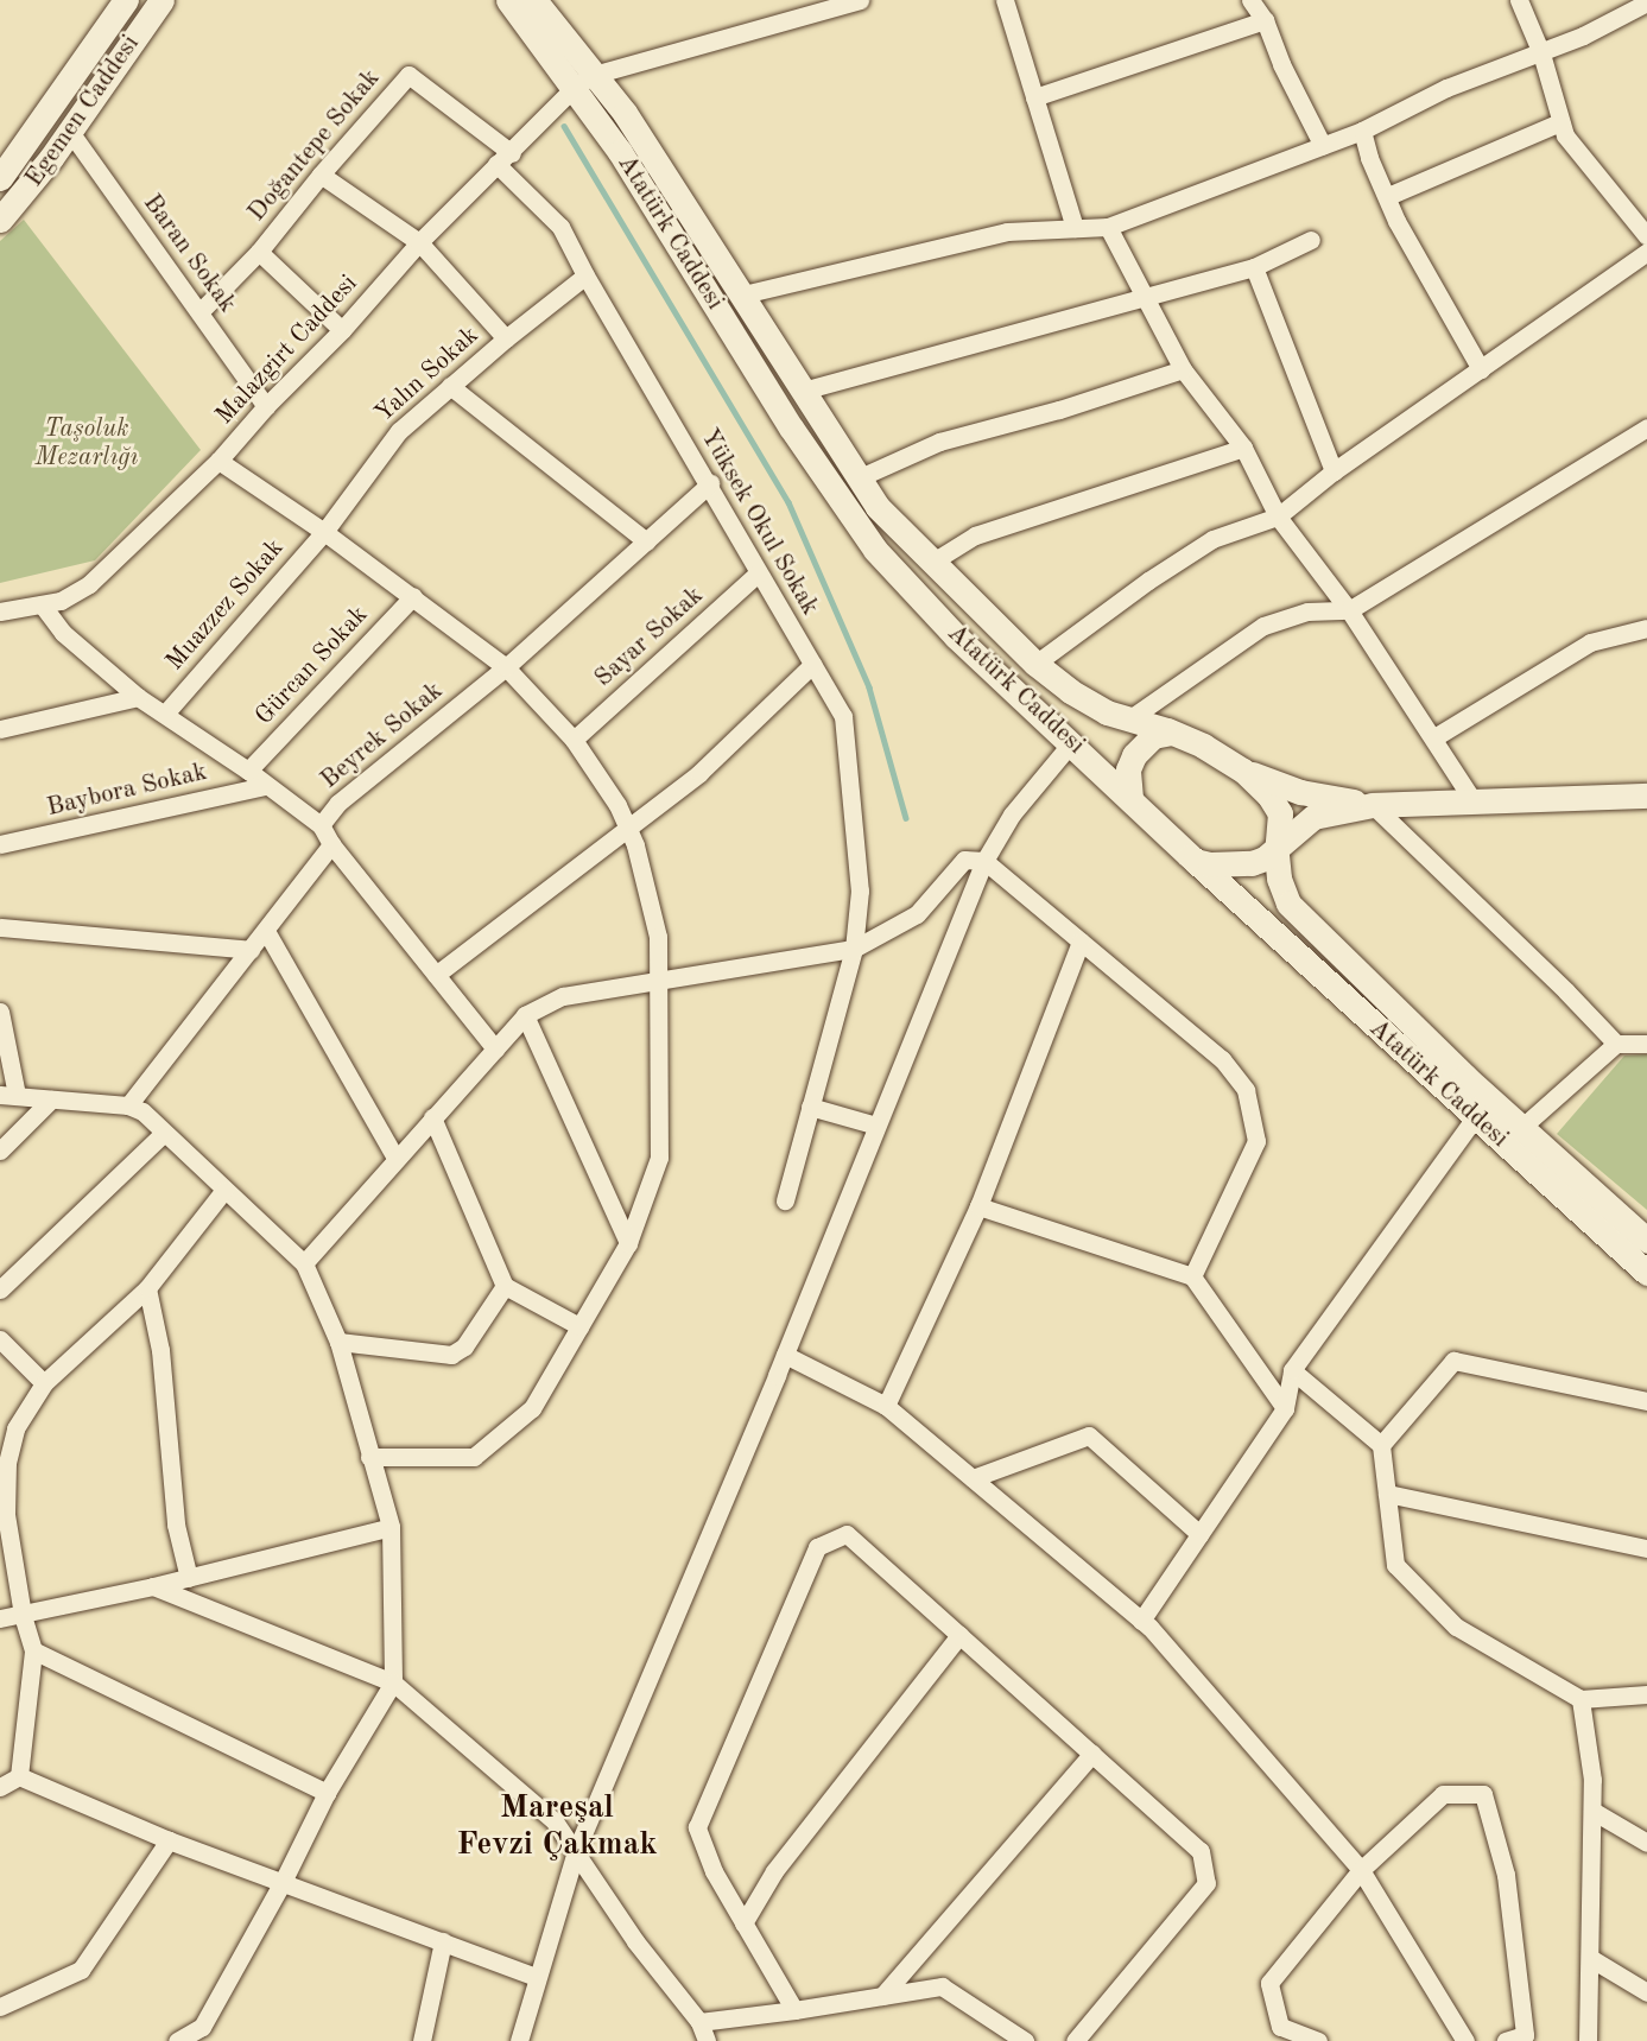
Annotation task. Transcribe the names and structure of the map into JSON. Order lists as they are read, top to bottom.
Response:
{
  "streets": {
    "main road": ["Egemen Caddesi", "Atatürk Caddesi"],
    "street": [
      "Doğantepe Sokak",
      "Baran Sokak",
      "Malazgirt Caddesi",
      "Yalın Sokak",
      "Yüksek Okul Sokak",
      "Muazzez Sokak",
      "Sayar Sokak",
      "Gürcan Sokak",
      "Beyrek Sokak",
      "Baybora Sokak"
    ]
  },
  "crossings": [
    ["Egemen Caddesi", "Baran Sokak"],
    ["Doğantepe Sokak", "Baran Sokak"],
    ["Doğantepe Sokak", "Malazgirt Caddesi"],
    ["Doğantepe Sokak", "Yüksek Okul Sokak"],
    ["Atatürk Caddesi", "Malazgirt Caddesi"],
    ["Baran Sokak", "Malazgirt Caddesi"],
    ["Malazgirt Caddesi", "Yüksek Okul Sokak"],
    ["Yalın Sokak", "Yüksek Okul Sokak"],
    ["Yalın Sokak", "Muazzez Sokak"],
    ["Yüksek Okul Sokak", "Sayar Sokak"],
    ["Yüksek Okul Sokak", "Beyrek Sokak"]
  ],
  "districts": ["Mareşal Fevzi Çakmak"],
  "parks": ["Taşoluk Mezarlığı"]
}
